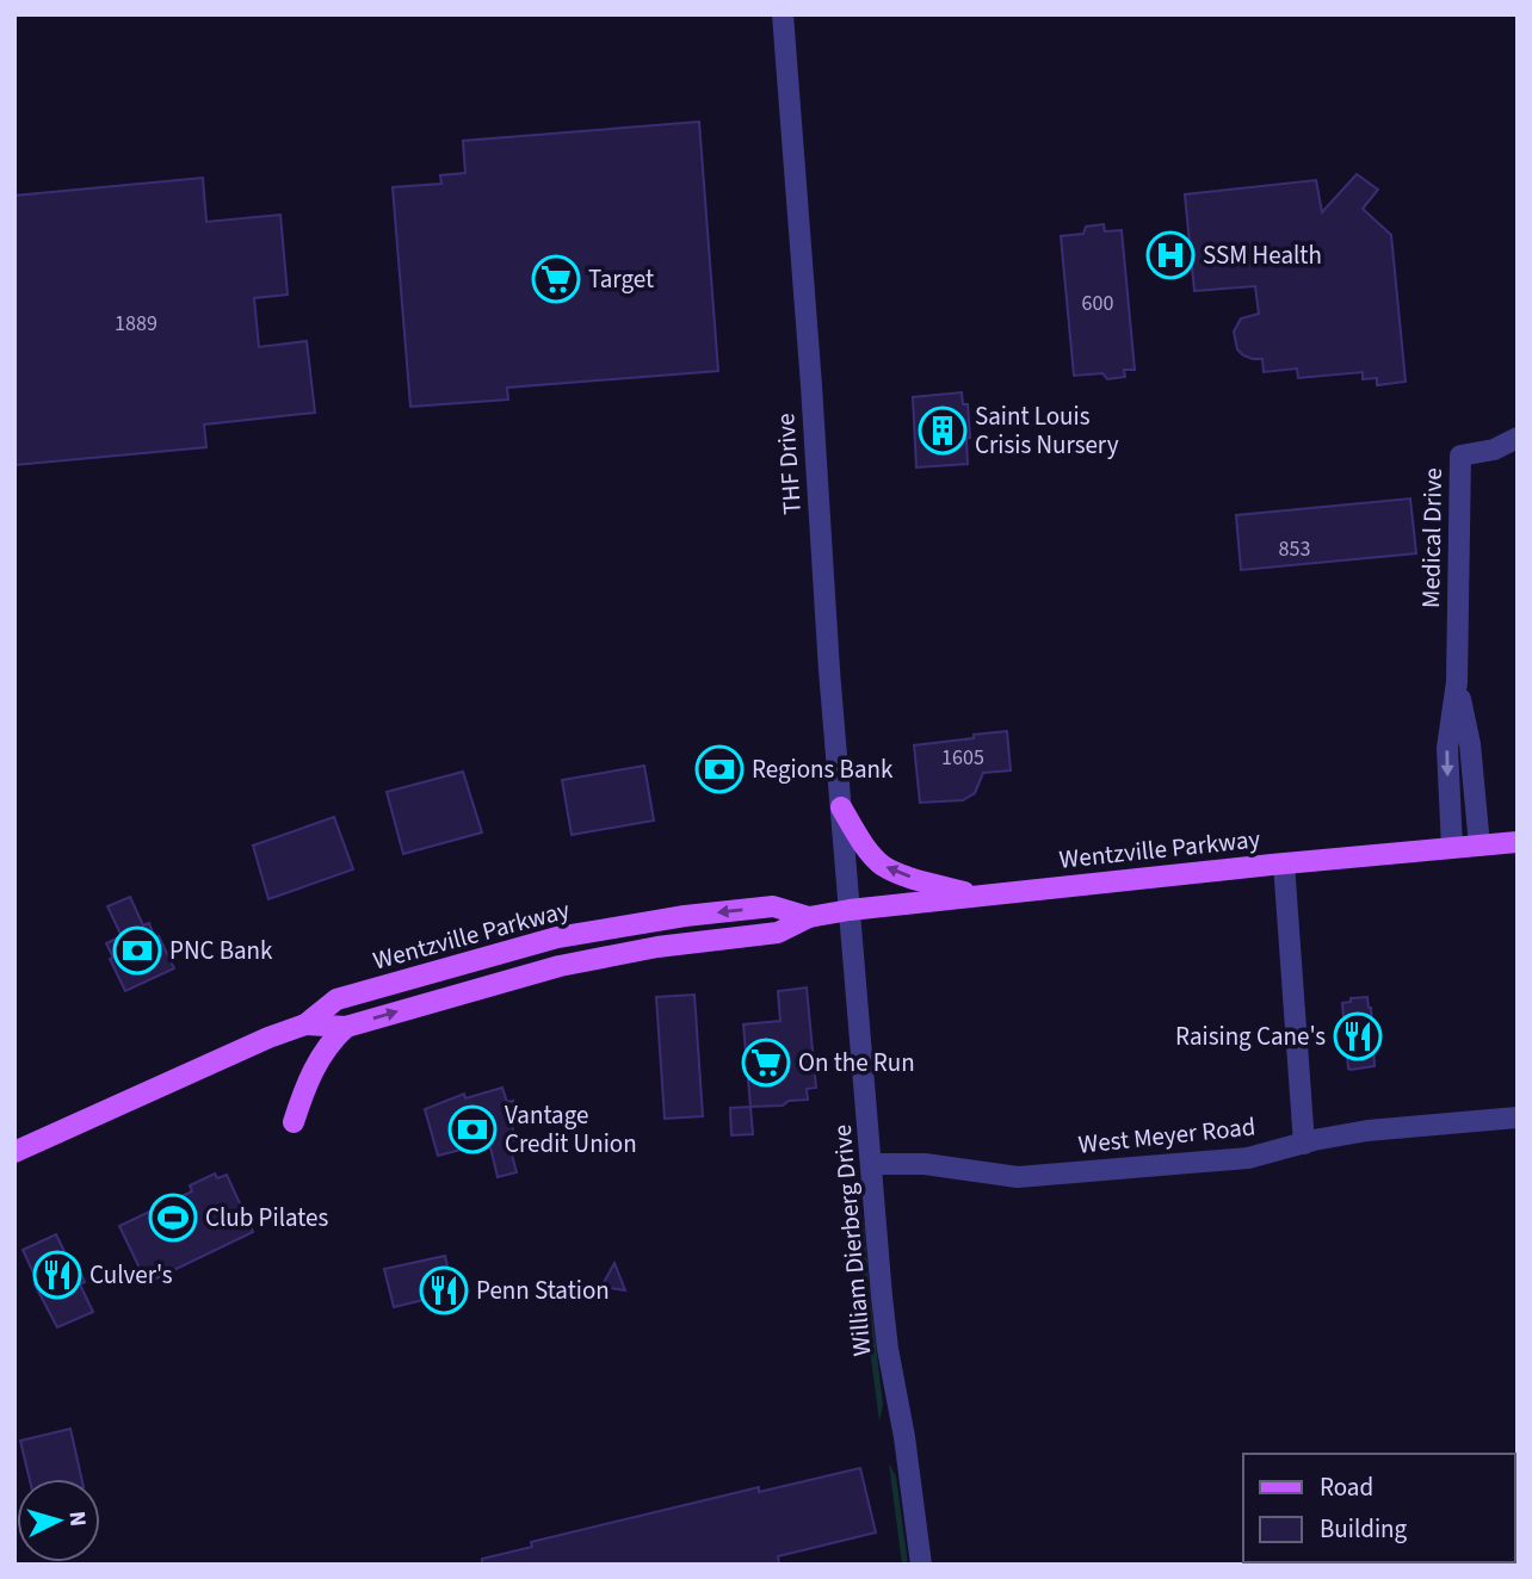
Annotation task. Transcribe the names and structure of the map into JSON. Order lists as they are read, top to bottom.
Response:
{
  "streets": {
    "main road": ["Wentzville Parkway"],
    "street": [
      "THF Drive",
      "Medical Drive",
      "West Meyer Road",
      "William Dierberg Drive"
    ]
  },
  "crossings": [
    ["THF Drive", "Wentzville Parkway"],
    ["THF Drive", "William Dierberg Drive"],
    ["Medical Drive", "Wentzville Parkway"],
    ["Wentzville Parkway", "William Dierberg Drive"],
    ["West Meyer Road", "William Dierberg Drive"]
  ],
  "places": {
    "hospital": ["SSM Health"],
    "supermarket": ["Target", "On the Run"],
    "building": ["Saint Louis Crisis Nursery"],
    "bank": ["Regions Bank", "PNC Bank", "Vantage Credit Union"],
    "restaurant": ["Raising Cane's", "Culver's", "Penn Station"],
    "sports": ["Club Pilates"]
  },
  "house_numbers": [
    "600",
    "1889",
    "853",
    "1605"
  ],
  "legend": ["Road", "Building"],
  "north": "right"
}
